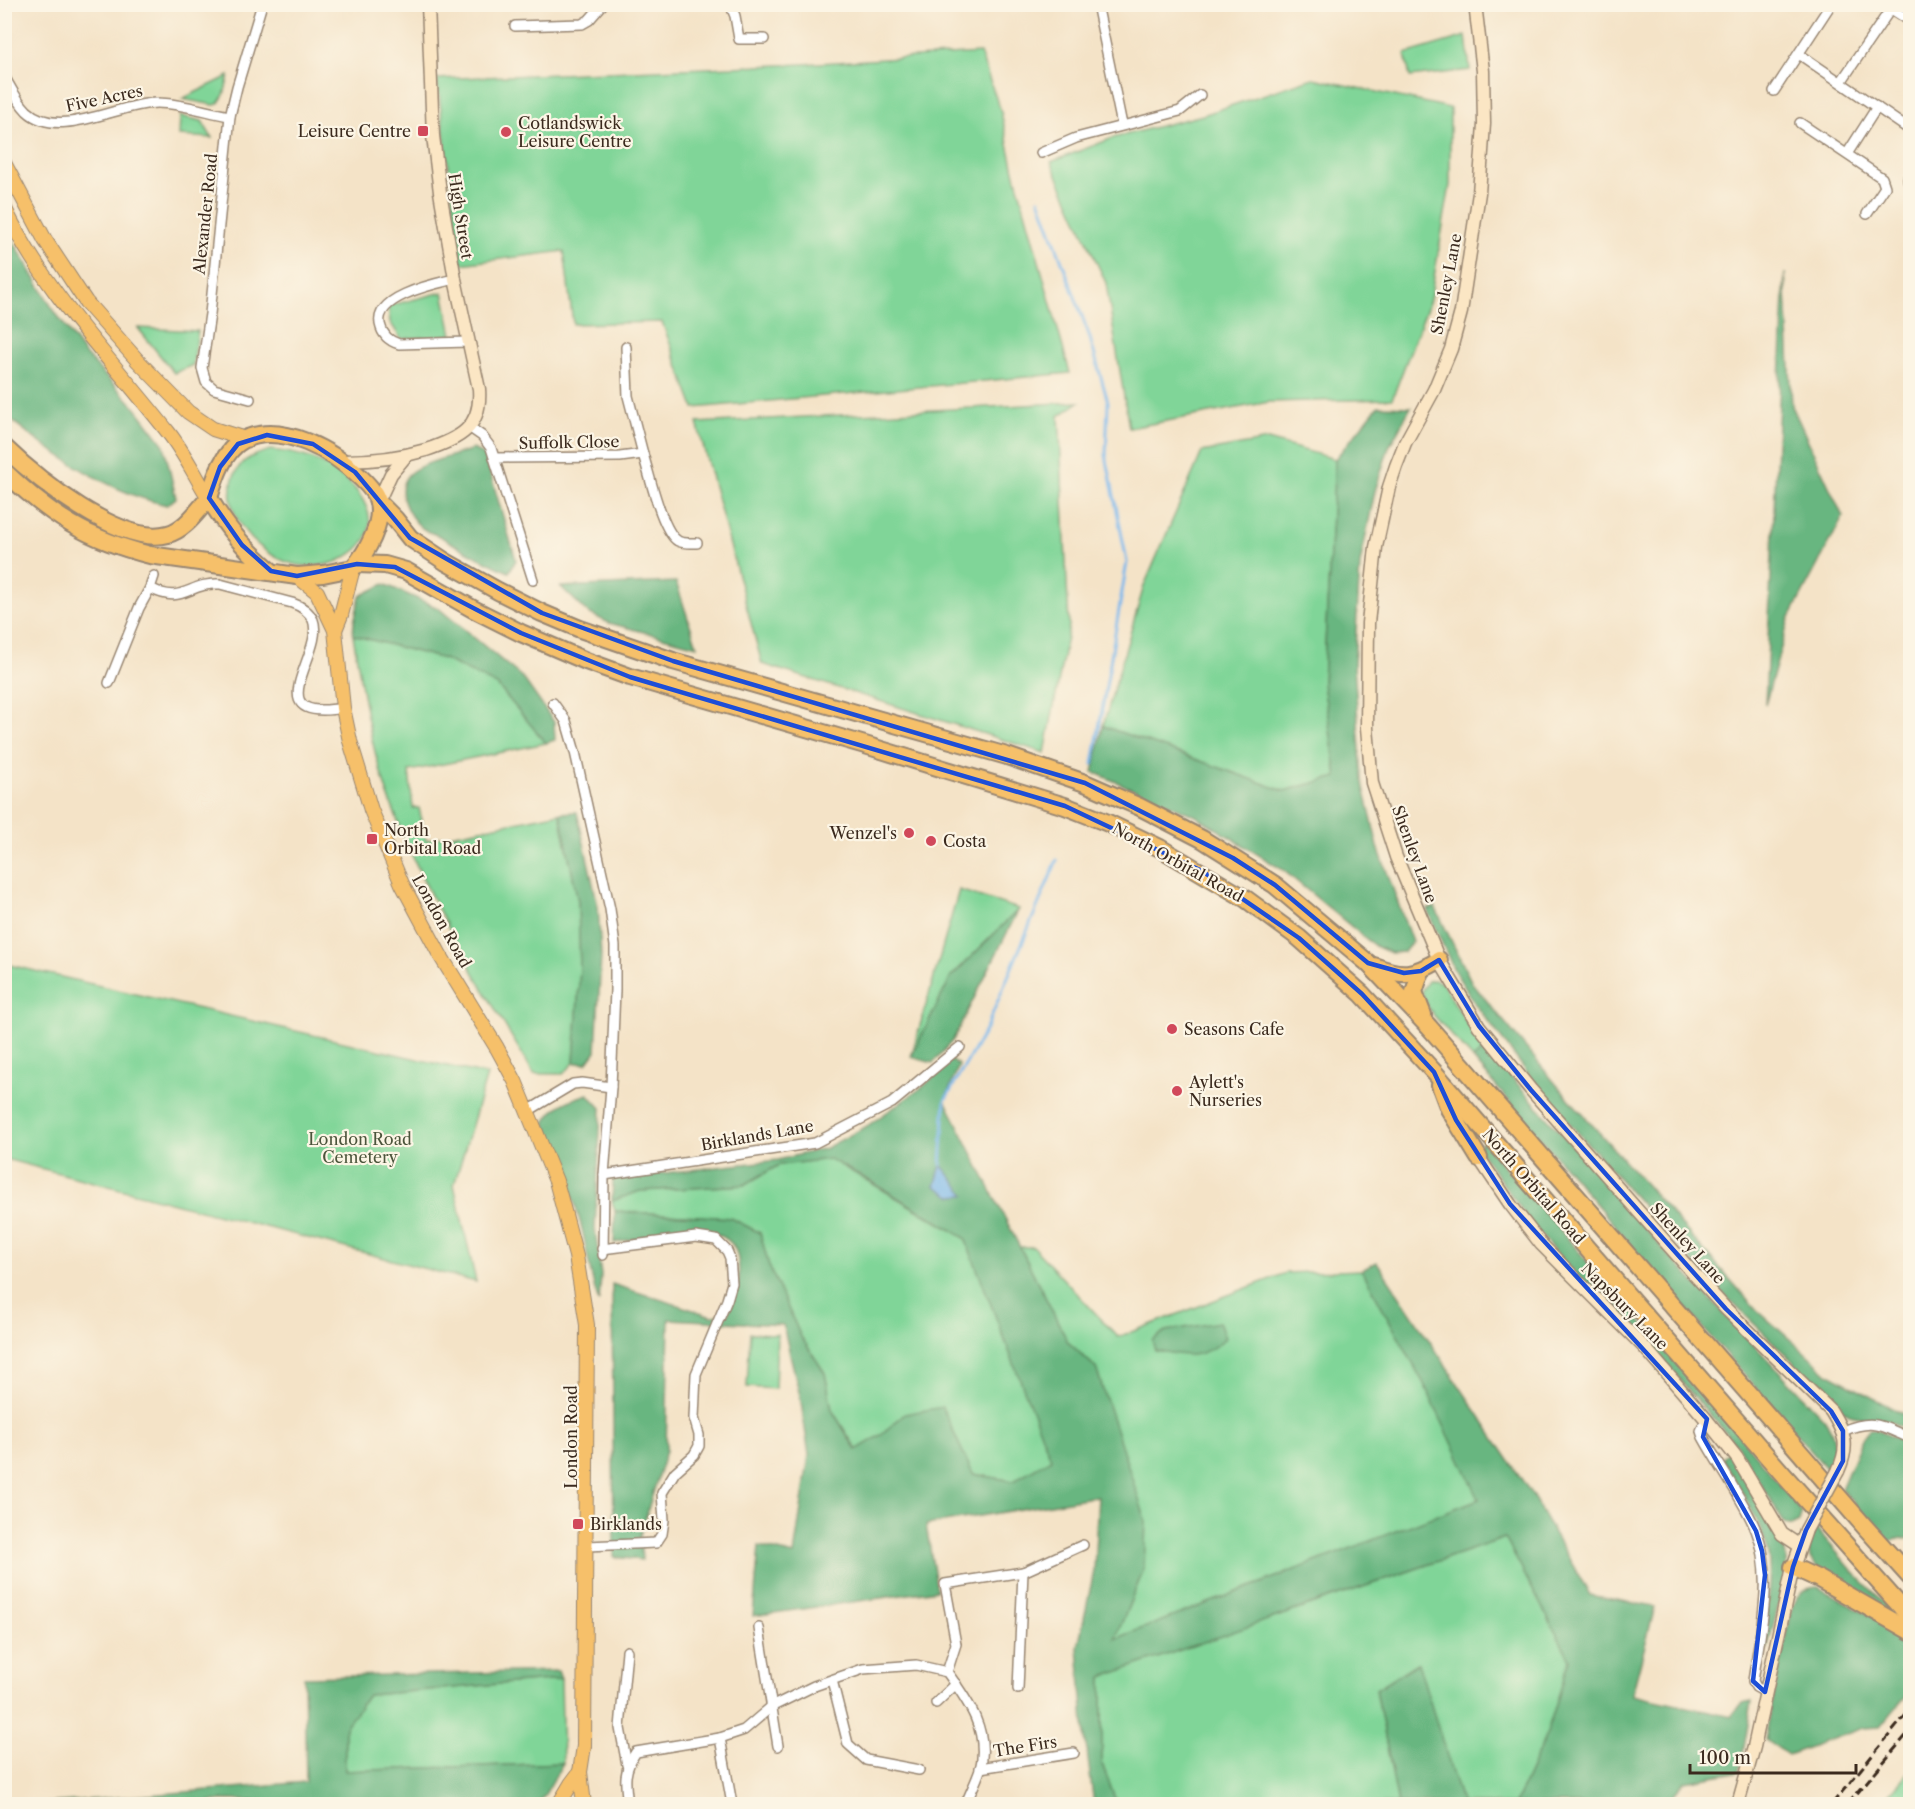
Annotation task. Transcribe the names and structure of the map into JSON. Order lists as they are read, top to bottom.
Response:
{
  "streets": {
    "highway": ["North Orbital Road"],
    "main road": [
      "High Street",
      "Shenley Lane",
      "London Road",
      "Napsbury Lane"
    ],
    "street": [
      "Five Acres",
      "Alexander Road",
      "Suffolk Close",
      "Birklands Lane",
      "The Firs"
    ]
  },
  "crossings": [
    ["Five Acres", "Alexander Road"],
    ["North Orbital Road", "London Road"]
  ],
  "parks": ["London Road Cemetery"],
  "places": {
    "transit": ["Leisure Centre", "North Orbital Road", "Birklands"],
    "other": [
      "Cotlandswick Leisure Centre",
      "Wenzel's",
      "Costa",
      "Seasons Cafe",
      "Aylett's Nurseries"
    ]
  },
  "scale_bar": "100 m"
}
